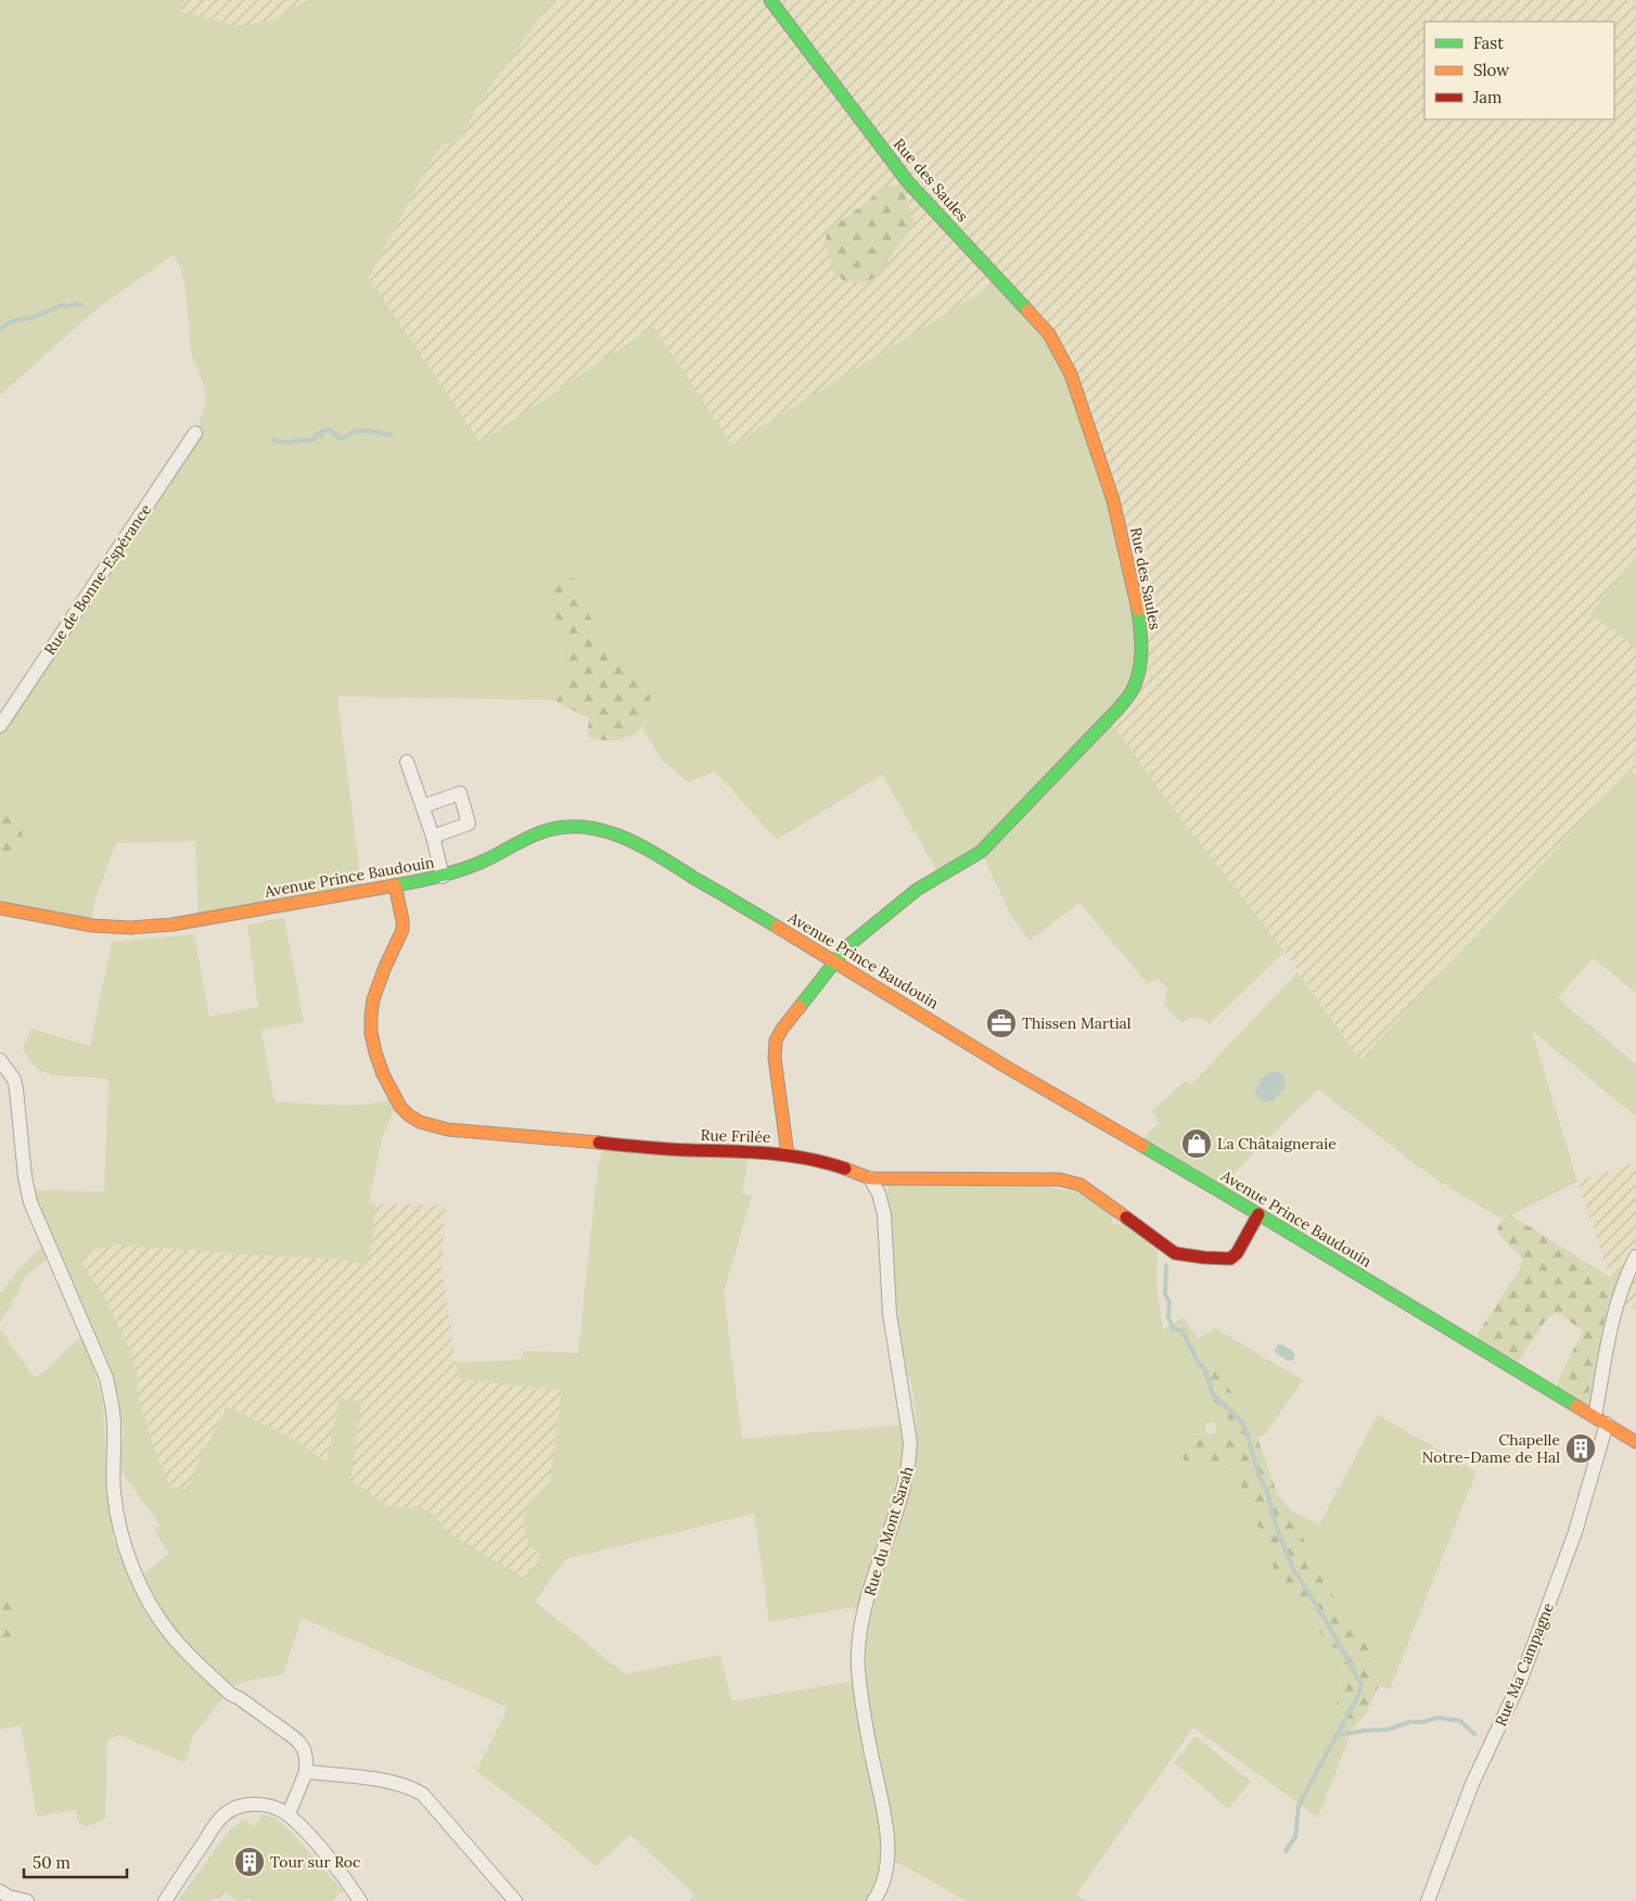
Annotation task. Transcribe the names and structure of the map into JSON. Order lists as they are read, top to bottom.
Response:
{
  "streets": {
    "street": [
      "Rue des Saules",
      "Rue de Bonne-Espérance",
      "Avenue Prince Baudouin",
      "Rue Frilée",
      "Rue du Mont Sarah",
      "Rue Ma Campagne"
    ]
  },
  "crossings": [
    ["Rue des Saules", "Avenue Prince Baudouin"],
    ["Rue des Saules", "Rue Frilée"],
    ["Avenue Prince Baudouin", "Rue Frilée"],
    ["Avenue Prince Baudouin", "Rue Ma Campagne"],
    ["Rue Frilée", "Rue du Mont Sarah"]
  ],
  "places": {
    "office": ["Thissen Martial"],
    "shop": ["La Châtaigneraie"],
    "building": ["Chapelle Notre-Dame de Hal", "Tour sur Roc"]
  },
  "legend": ["Fast", "Slow", "Jam"],
  "scale_bar": "50 m"
}
